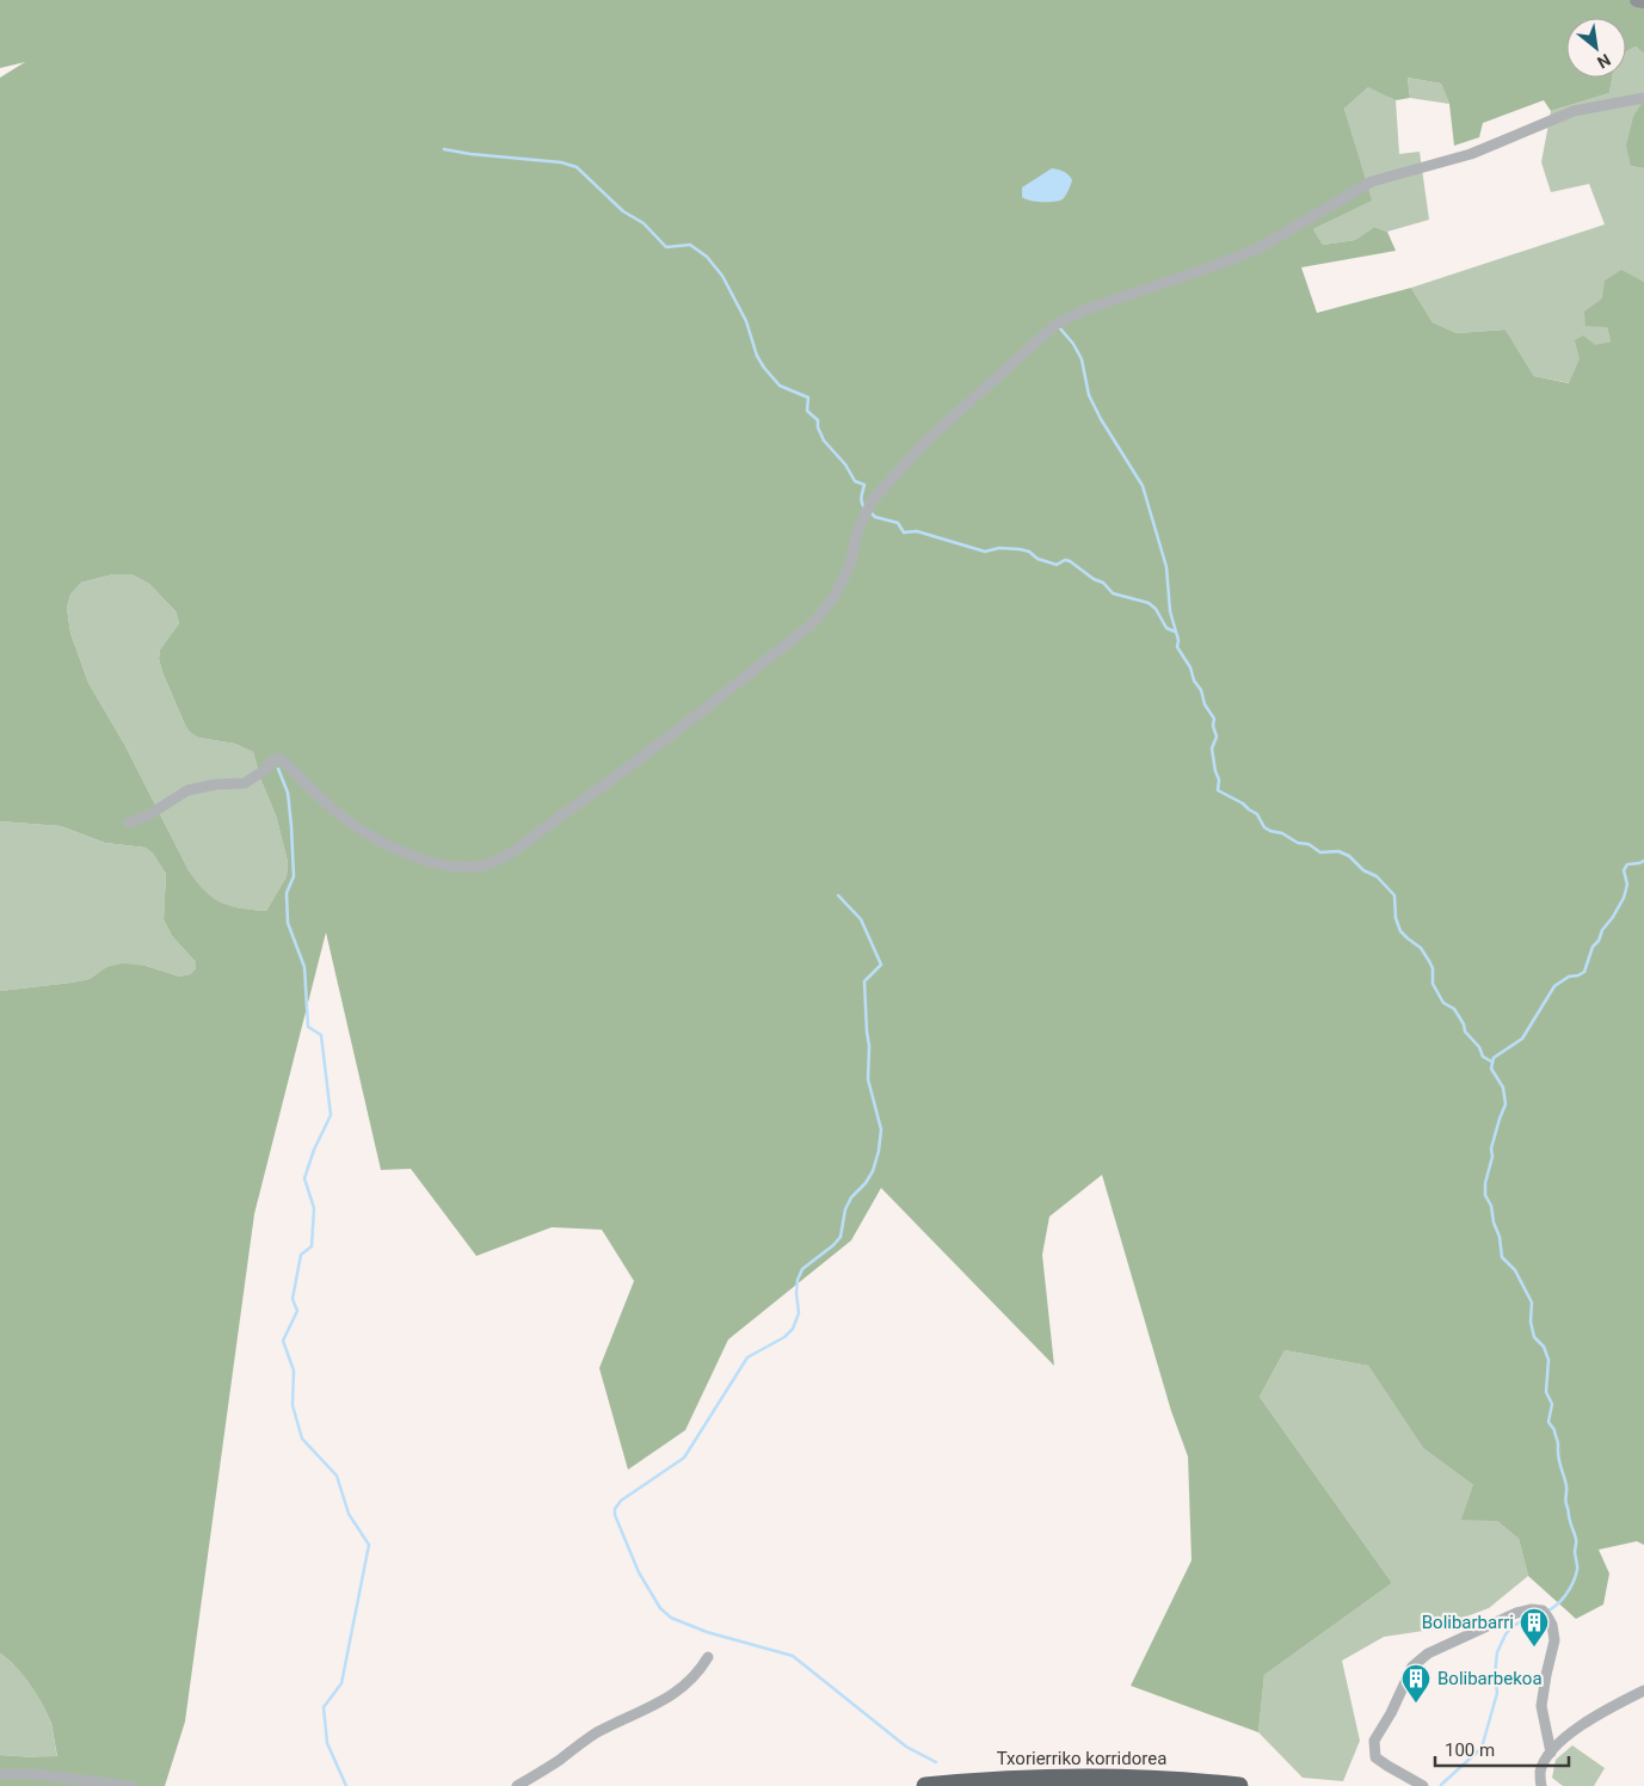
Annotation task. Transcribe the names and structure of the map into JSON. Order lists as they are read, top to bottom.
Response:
{
  "streets": {
    "highway": ["Txorierriko korridorea"]
  },
  "places": {
    "building": ["Bolibarbarri", "Bolibarbekoa"]
  },
  "scale_bar": "100 m",
  "north": "bottom right"
}
